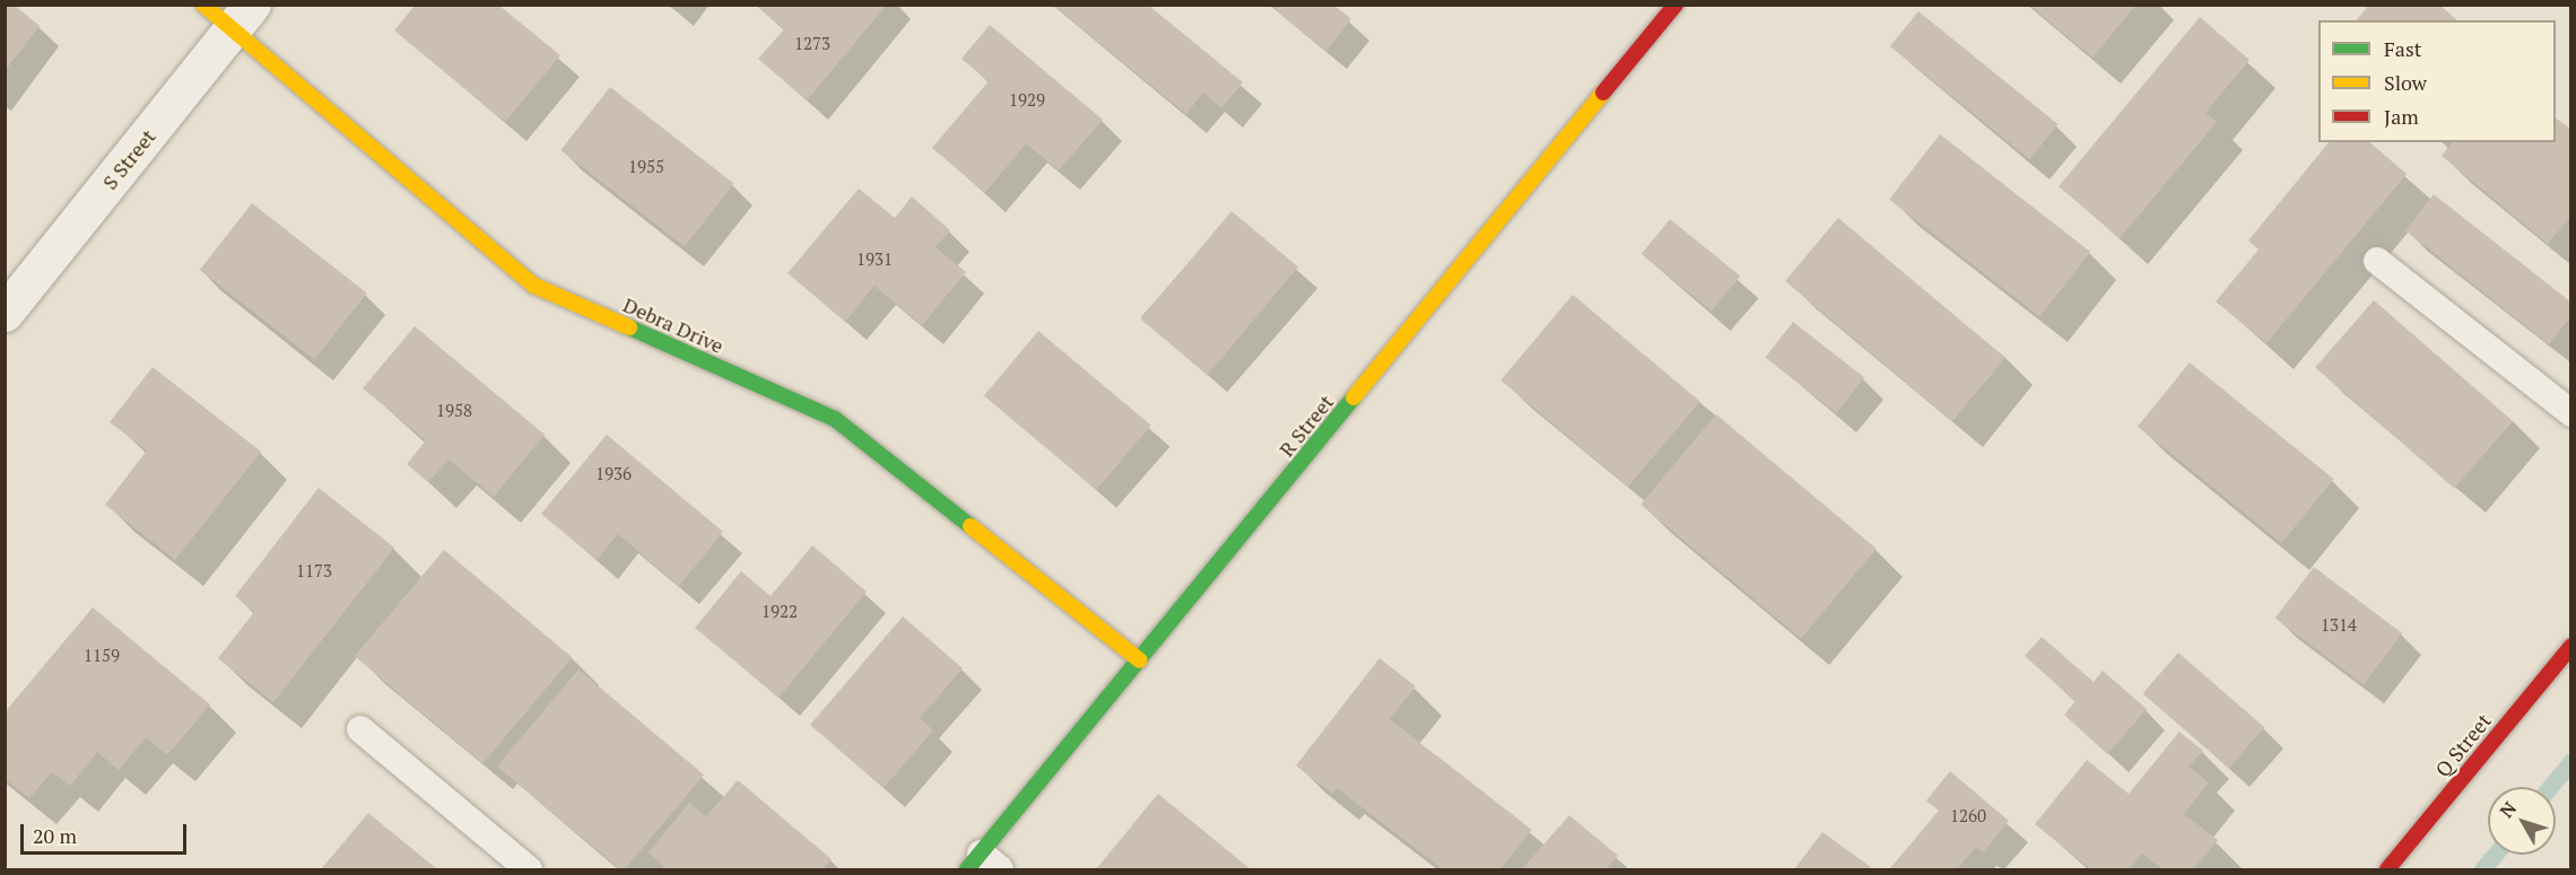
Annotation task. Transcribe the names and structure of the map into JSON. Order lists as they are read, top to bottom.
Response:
{
  "streets": {
    "street": [
      "S Street",
      "Debra Drive",
      "R Street",
      "Q Street"
    ]
  },
  "crossings": [
    ["S Street", "Debra Drive"],
    ["Debra Drive", "R Street"]
  ],
  "house_numbers": [
    "1273",
    "1929",
    "1955",
    "1931",
    "1958",
    "1936",
    "1173",
    "1922",
    "1314",
    "1159",
    "1260"
  ],
  "legend": ["Fast", "Slow", "Jam"],
  "scale_bar": "20 m",
  "north": "top left"
}
